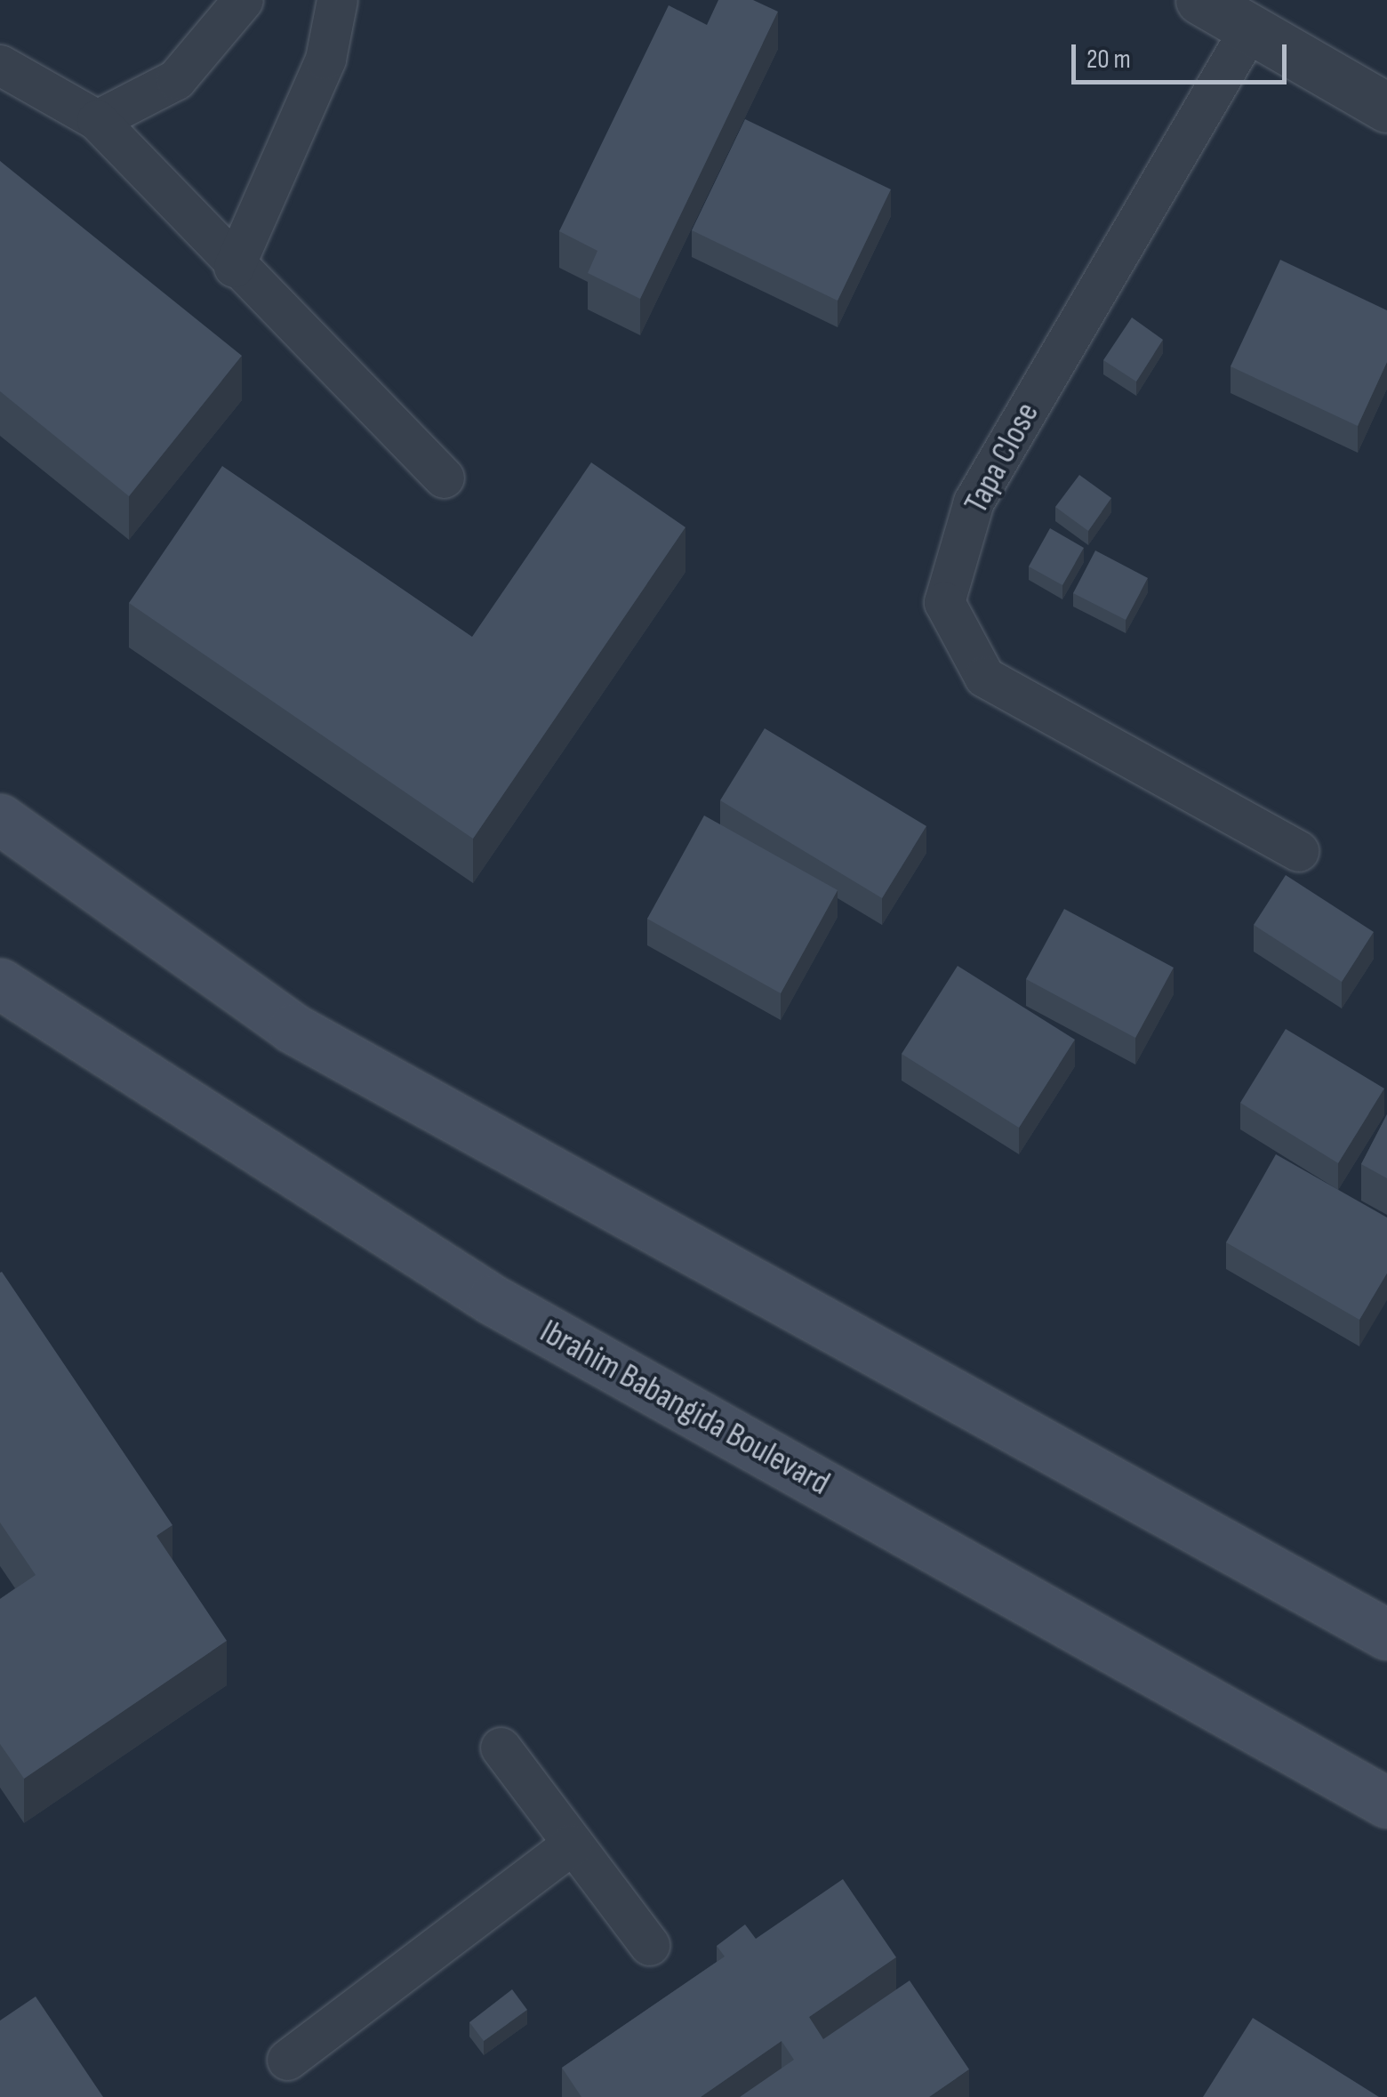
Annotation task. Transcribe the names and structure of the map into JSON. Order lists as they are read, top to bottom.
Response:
{
  "streets": {
    "street": ["Ibrahim Babangida Boulevard"],
    "lane": ["Tapa Close"]
  },
  "scale_bar": "20 m"
}
